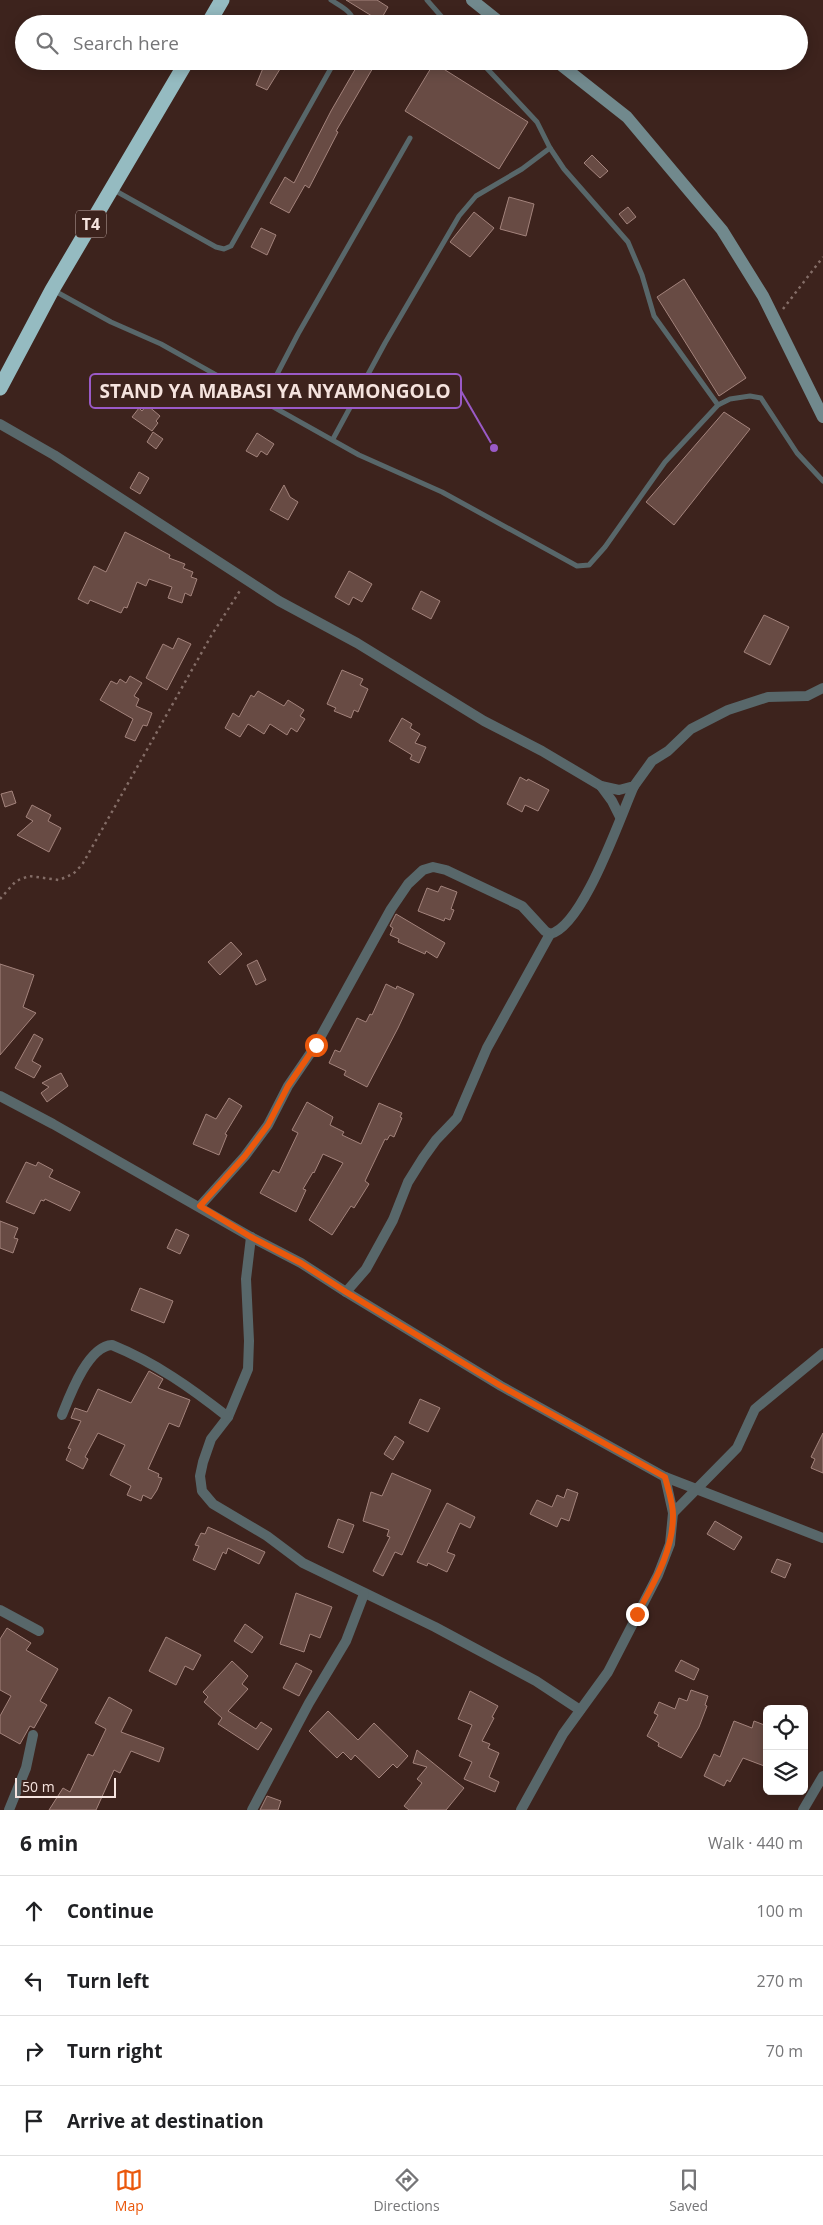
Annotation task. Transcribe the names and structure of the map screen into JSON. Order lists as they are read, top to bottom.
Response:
{
  "streets": {
    "highway": ["T4"]
  },
  "places": ["STAND YA MABASI YA NYAMONGOLO"],
  "scale_bar": "50 m",
  "page": {
    "search": "Search here",
    "scale": "50 m",
    "heading": ["6 min", "Walk · 440 m"],
    "list": [
      ["Continue", "100 m"],
      ["Turn left", "270 m"],
      ["Turn right", "70 m"],
      "Arrive at destination"
    ],
    "nav": ["Map", "Directions", "Saved"]
  }
}
